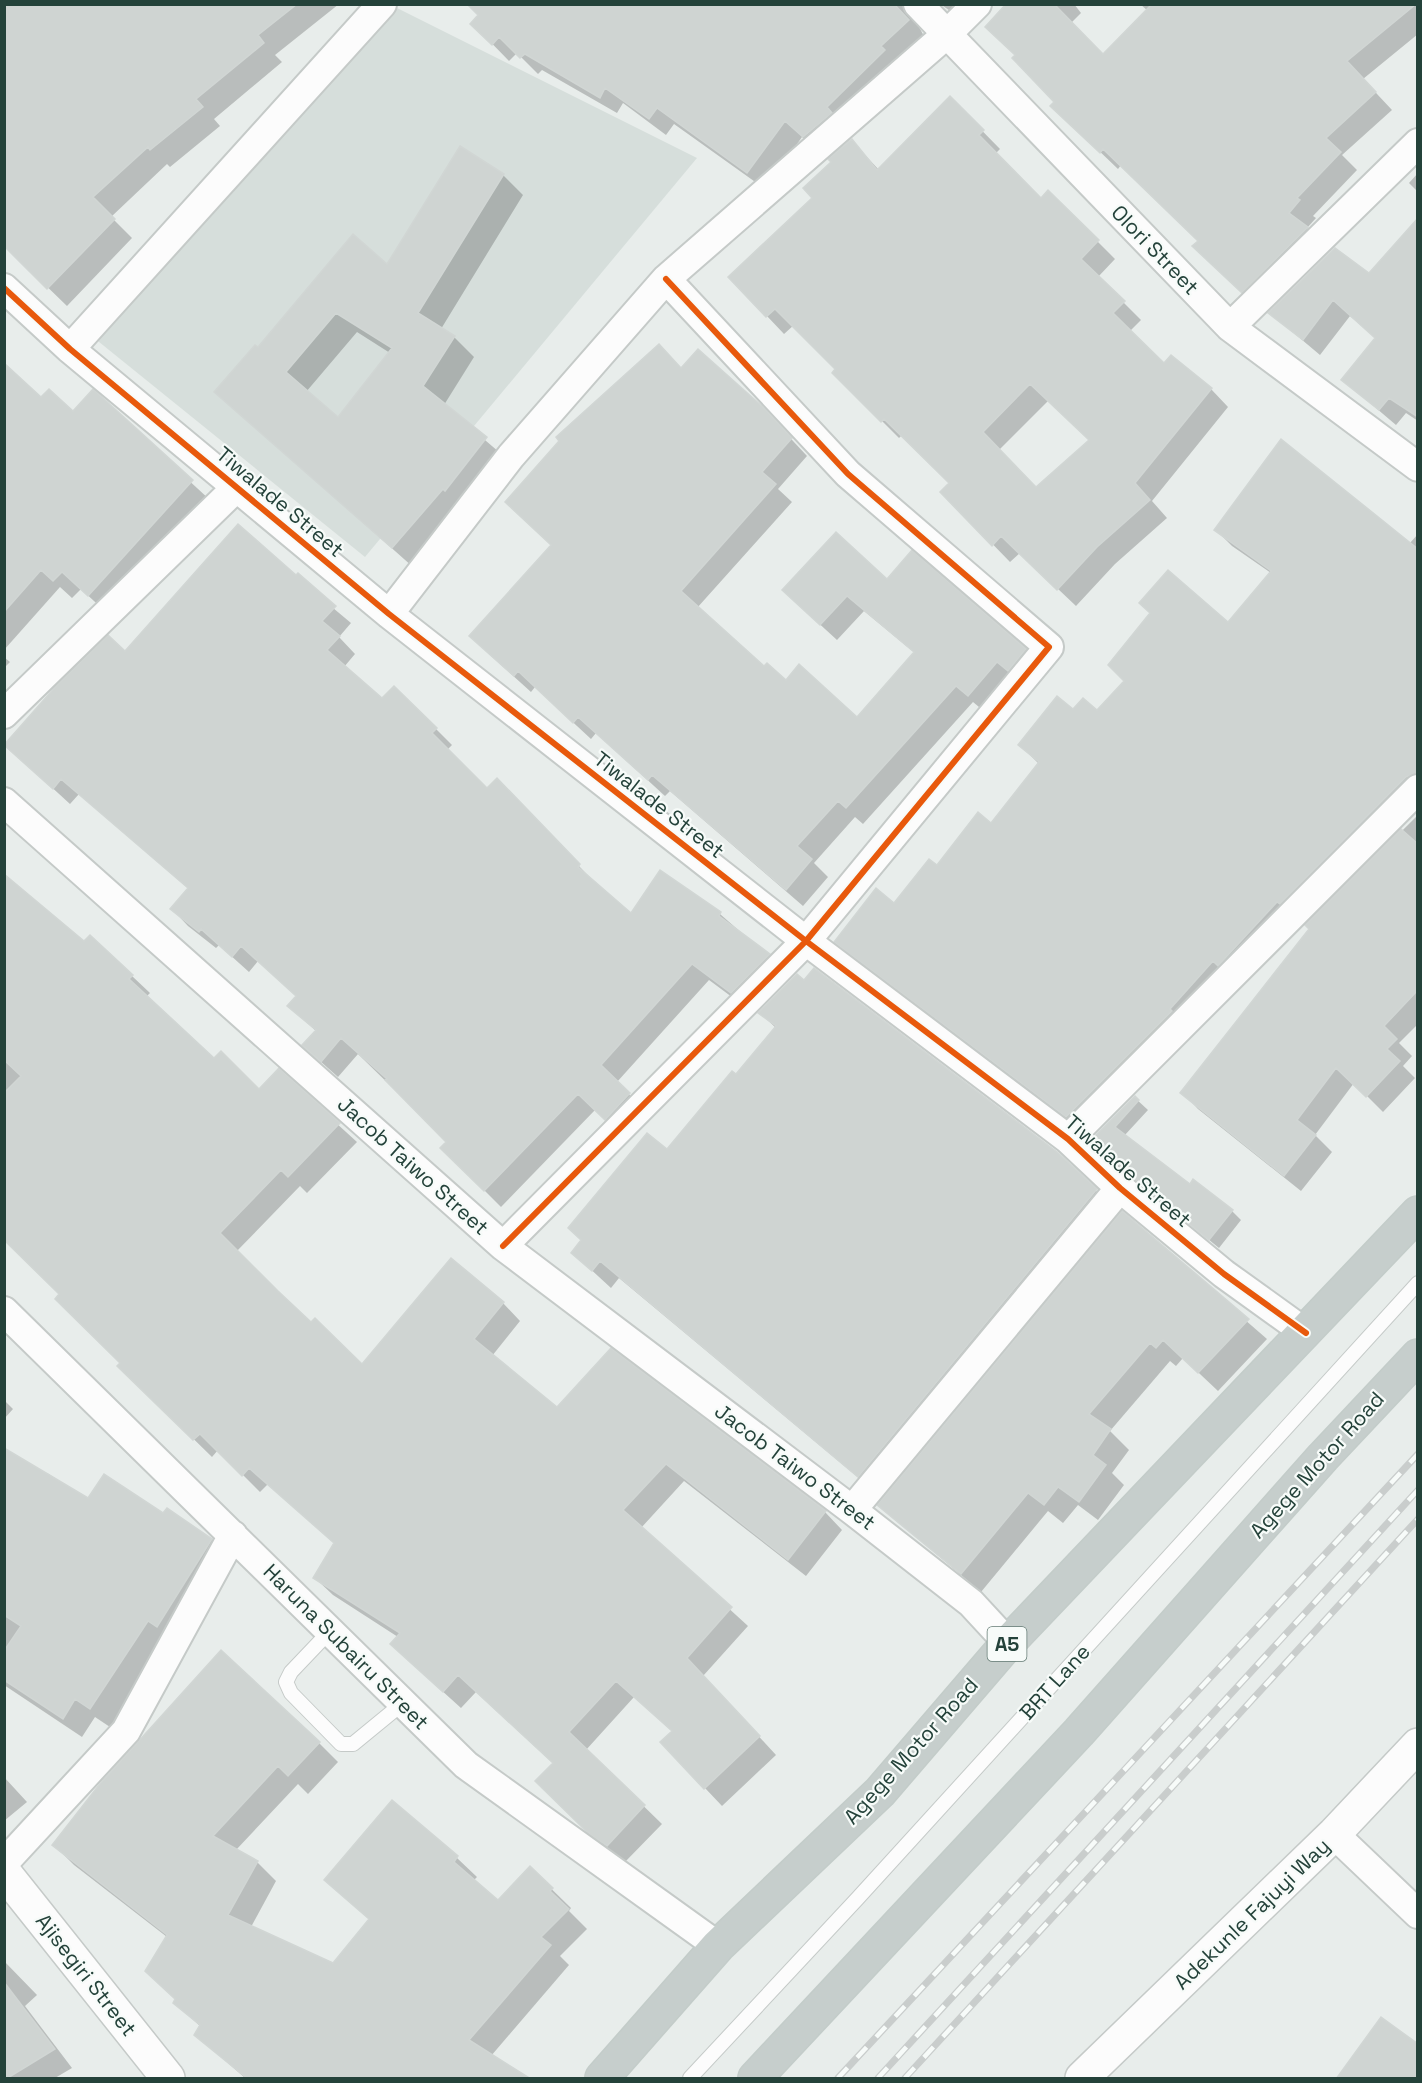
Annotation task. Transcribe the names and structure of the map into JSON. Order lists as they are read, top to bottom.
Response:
{
  "streets": {
    "highway": ["Agege Motor Road", "A5"],
    "street": [
      "Olori Street",
      "Tiwalade Street",
      "Jacob Taiwo Street",
      "Haruna Subairu Street",
      "Adekunle Fajuyi Way",
      "Ajisegiri Street"
    ],
    "lane": ["BRT Lane"]
  },
  "crossings": [
    ["Tiwalade Street", "Agege Motor Road"],
    ["Jacob Taiwo Street", "Agege Motor Road"],
    ["Agege Motor Road", "Haruna Subairu Street"]
  ]
}
